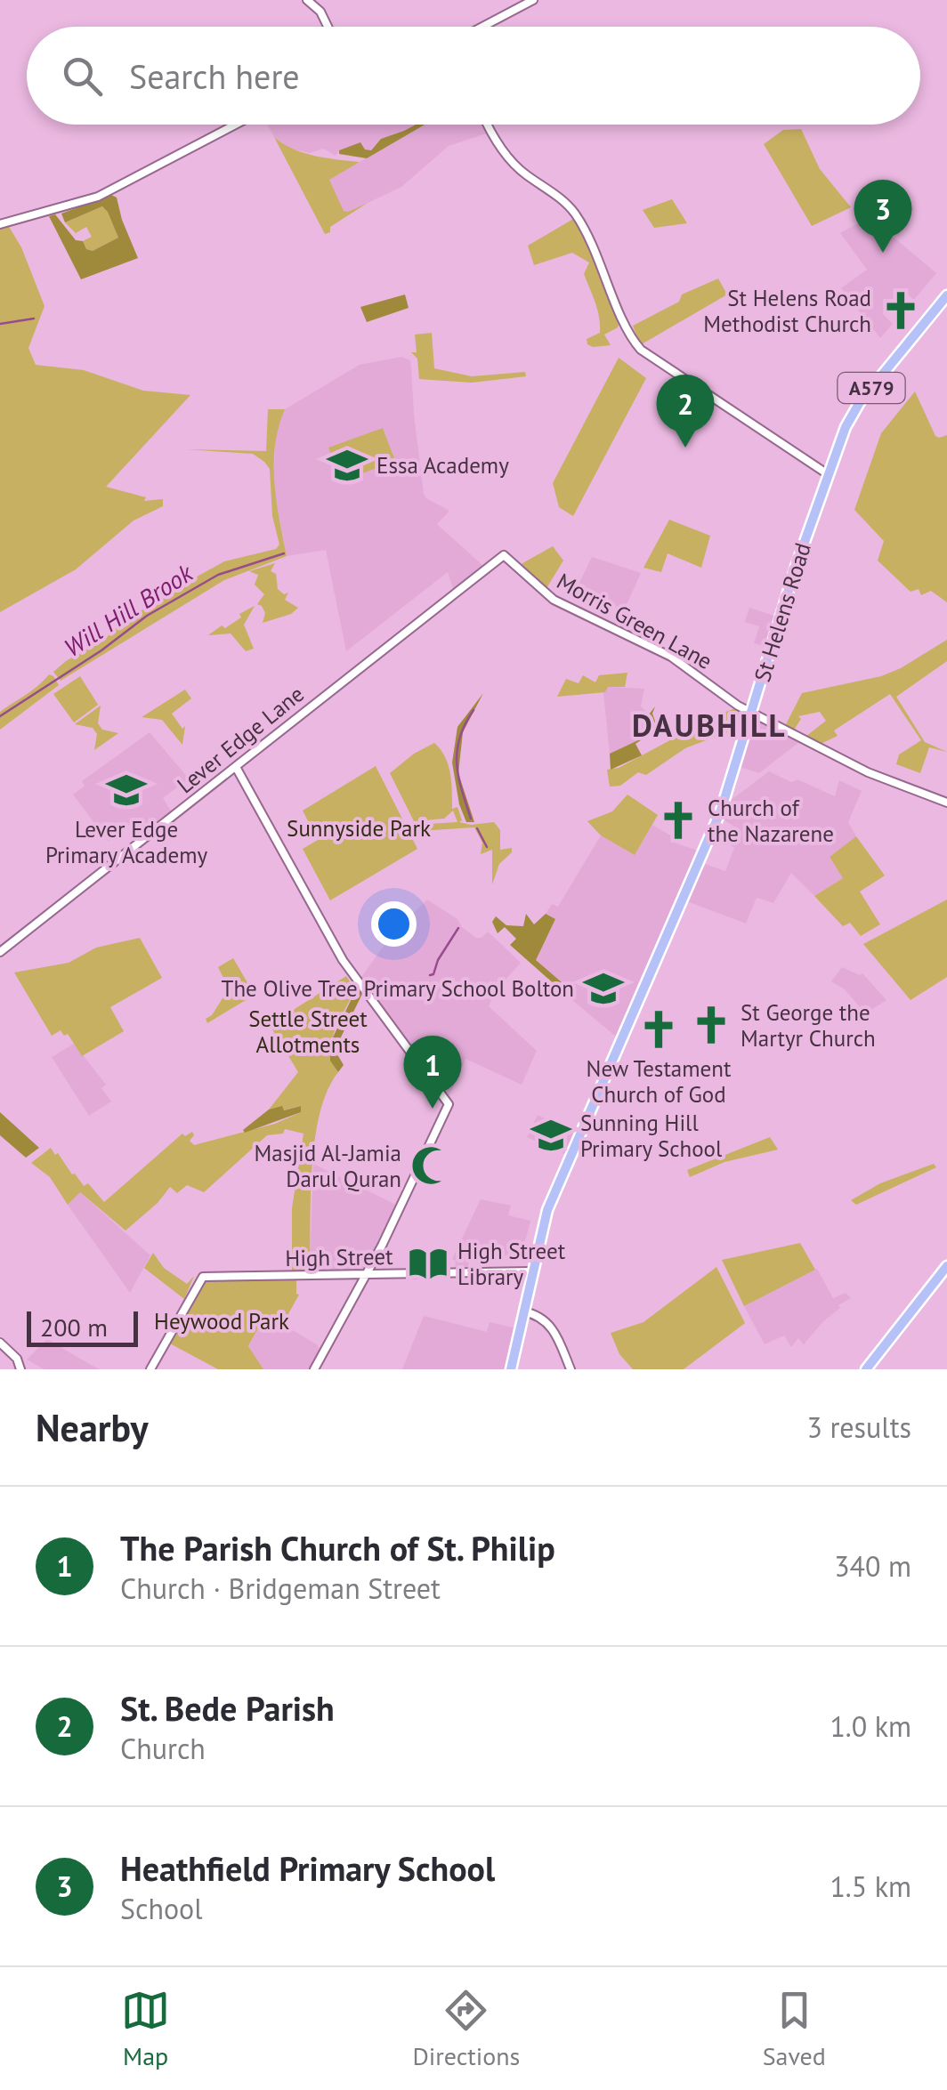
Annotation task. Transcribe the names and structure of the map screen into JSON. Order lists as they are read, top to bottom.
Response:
{
  "streets": {
    "main road": ["A579", "St Helens Road"],
    "street": ["Morris Green Lane", "Lever Edge Lane", "High Street"]
  },
  "crossings": [
    ["A579", "St Helens Road"],
    ["A579", "High Street"],
    ["St Helens Road", "Morris Green Lane"],
    ["St Helens Road", "High Street"],
    ["Morris Green Lane", "Lever Edge Lane"]
  ],
  "districts": ["DAUBHILL"],
  "water": ["Will Hill Brook"],
  "parks": ["Sunnyside Park", "Settle Street Allotments", "Heywood Park"],
  "places": {
    "church": [
      "St Helens Road Methodist Church",
      "Church of the Nazarene",
      "St George the Martyr Church",
      "New Testament Church of God"
    ],
    "school or university": [
      "Essa Academy",
      "Lever Edge Primary Academy",
      "The Olive Tree Primary School Bolton",
      "Sunning Hill Primary School"
    ],
    "mosque": ["Masjid Al-Jamia Darul Quran"],
    "library": ["High Street Library"]
  },
  "scale_bar": "200 m",
  "page": {
    "search": "Search here",
    "pins": ["3", "2", "1"],
    "scale": "200 m",
    "heading": ["Nearby", "3 results"],
    "list": [
      {
        "mark": "1",
        "name": "The Parish Church of St. Philip",
        "note": "Church · Bridgeman Street",
        "value": "340 m"
      },
      {
        "mark": "2",
        "name": "St. Bede Parish",
        "note": "Church",
        "value": "1.0 km"
      },
      {
        "mark": "3",
        "name": "Heathfield Primary School",
        "note": "School",
        "value": "1.5 km"
      }
    ],
    "nav": ["Map", "Directions", "Saved"]
  }
}
